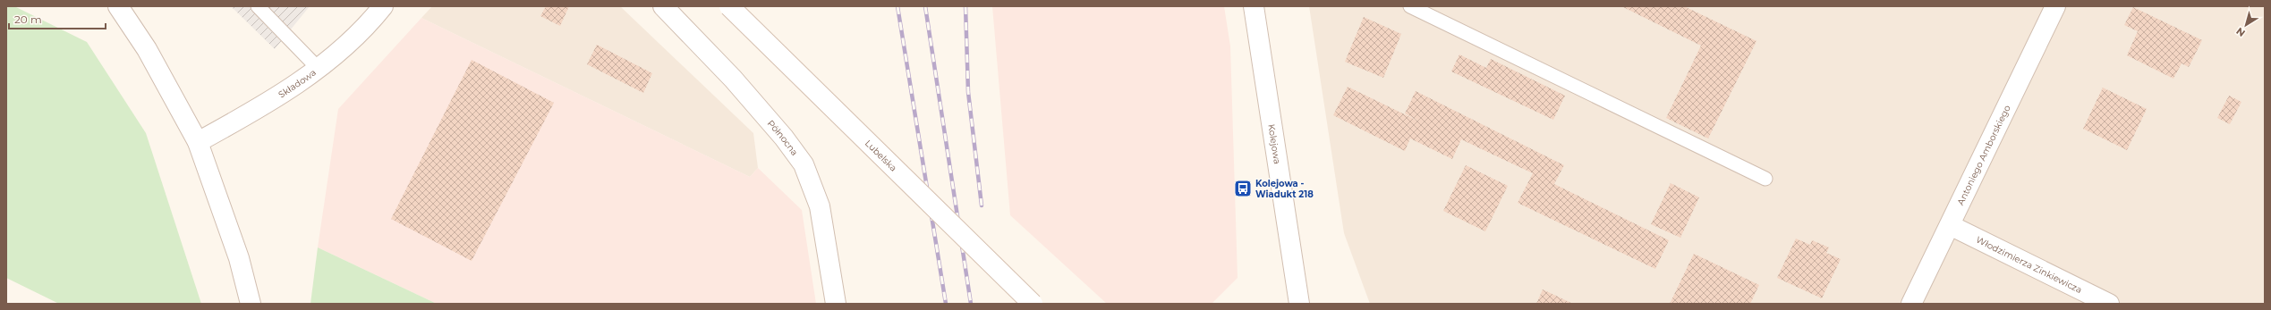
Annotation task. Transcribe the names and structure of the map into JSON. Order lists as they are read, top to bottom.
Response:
{
  "streets": {
    "street": [
      "Składowa",
      "Północna",
      "Kolejowa",
      "Lubelska",
      "Antoniego Amborskiego",
      "Włodzimierza Zinkiewicza"
    ]
  },
  "crossings": [
    ["Antoniego Amborskiego", "Włodzimierza Zinkiewicza"]
  ],
  "places": {
    "bus stop": ["Kolejowa - Wiadukt 218"]
  },
  "scale_bar": "20 m",
  "north": "bottom left"
}
